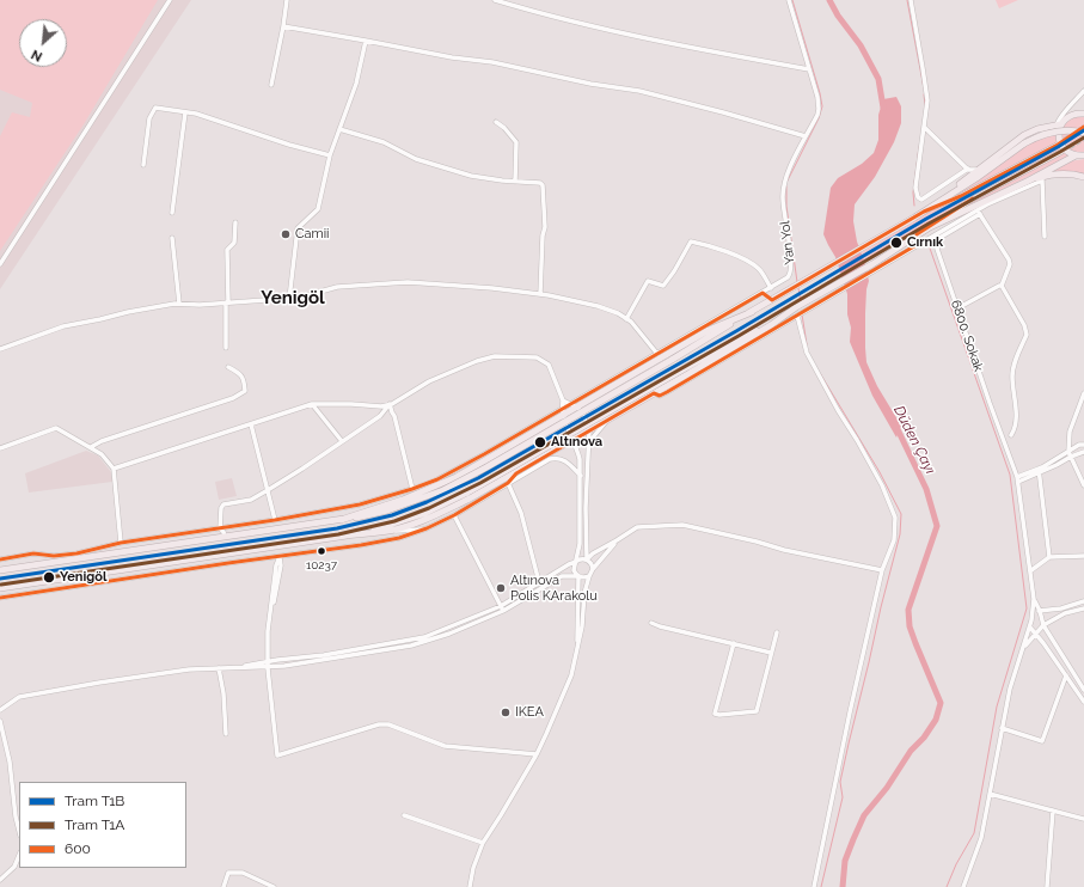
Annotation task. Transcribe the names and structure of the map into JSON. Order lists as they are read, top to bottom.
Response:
{
  "streets": {
    "street": ["Yan Yol", "6800. Sokak"]
  },
  "districts": ["Yenigöl"],
  "water": ["Düden Çayı"],
  "places": [
    "Camii",
    "Cırnık",
    "Altınova",
    "10237",
    "Yenigöl",
    "Altınova Polis KArakolu",
    "IKEA"
  ],
  "lines": ["transit line 600", "tram line T1B", "tram line T1A"],
  "legend": ["Tram T1B", "Tram T1A", "600"],
  "north": "bottom left"
}
